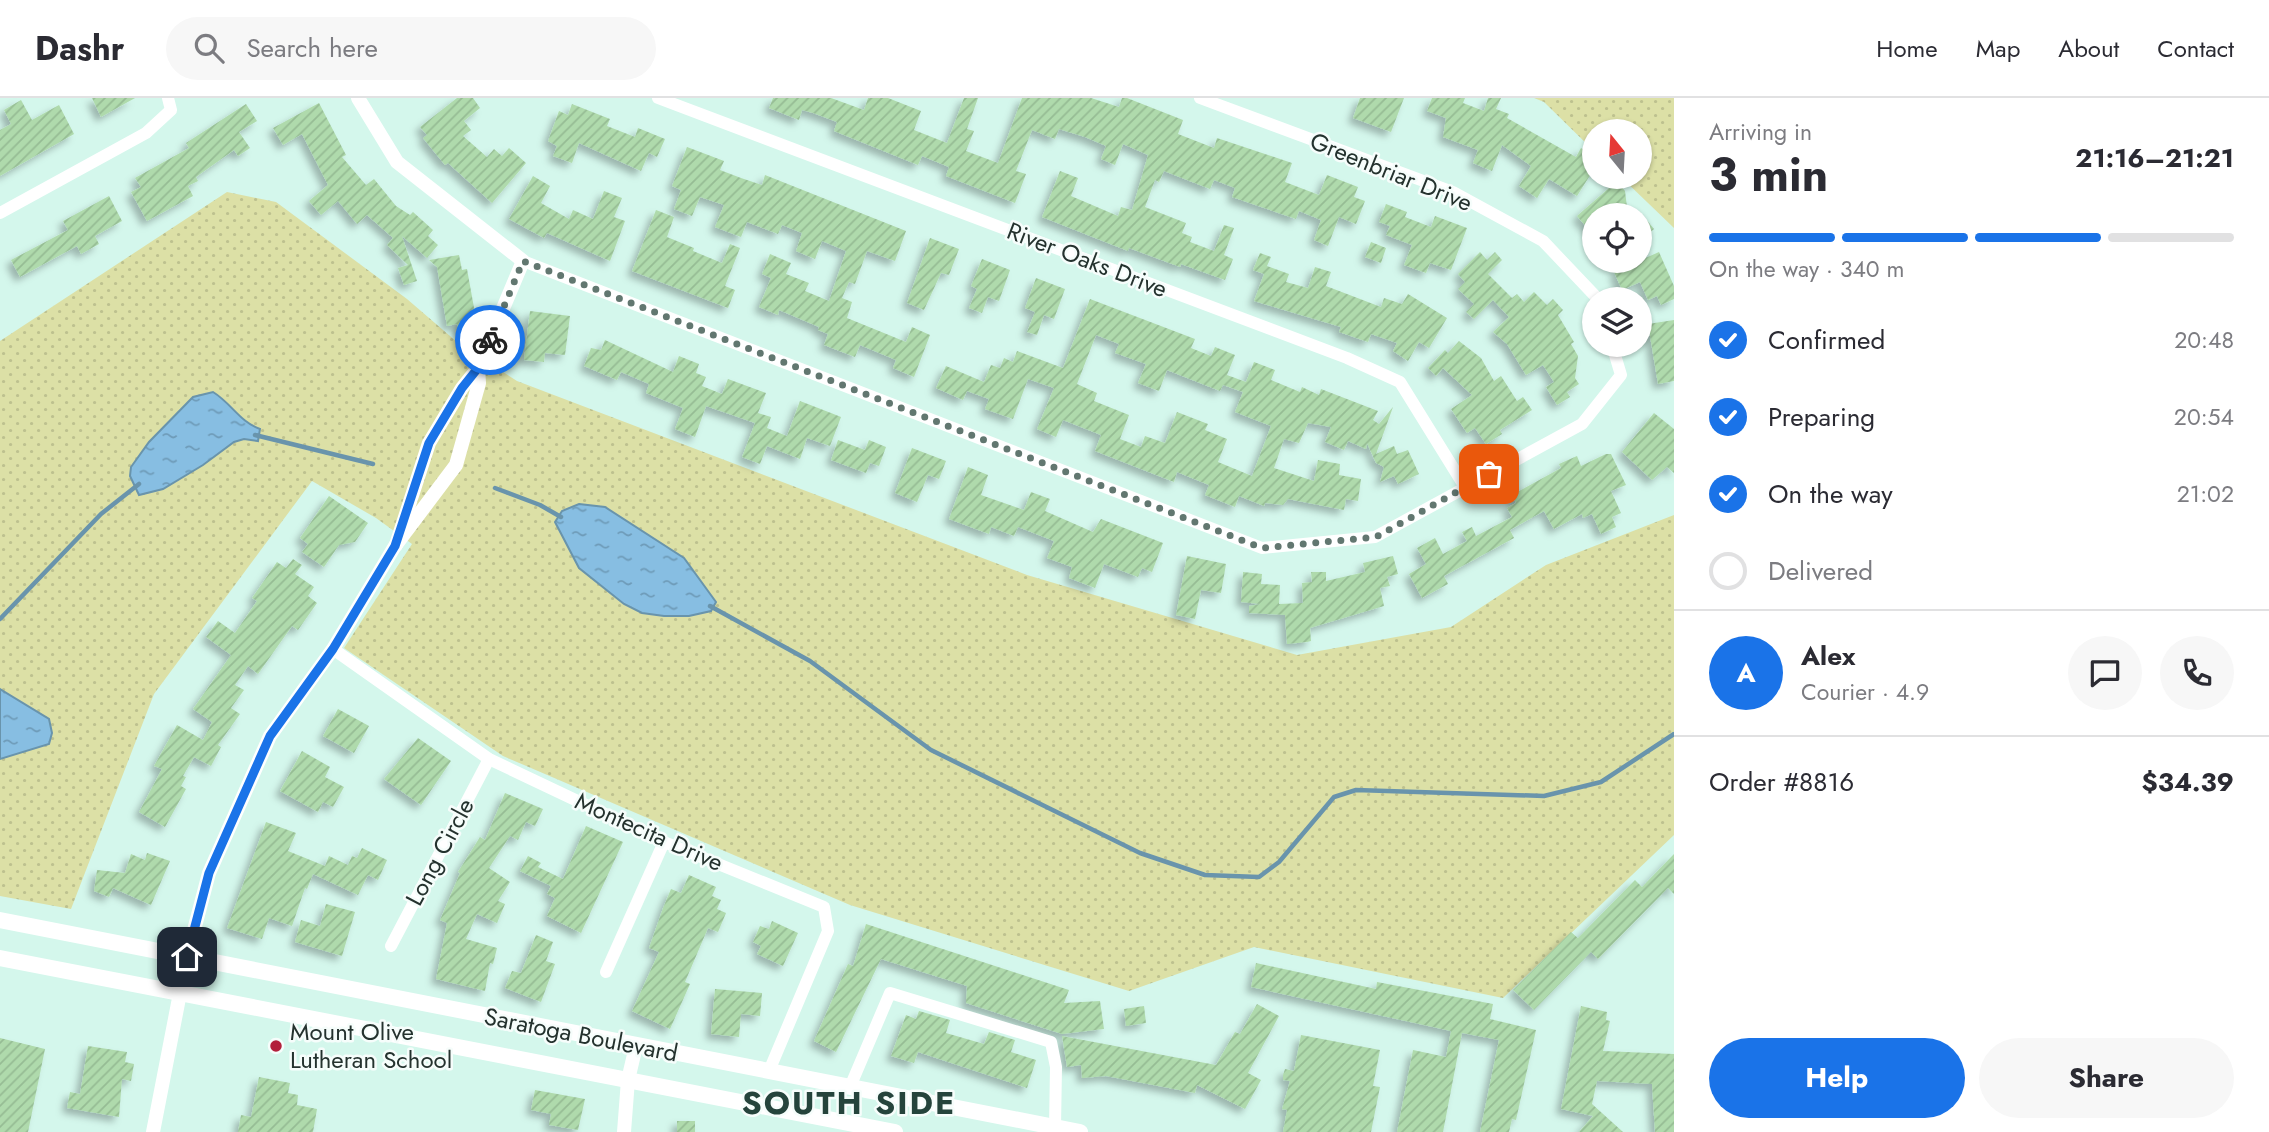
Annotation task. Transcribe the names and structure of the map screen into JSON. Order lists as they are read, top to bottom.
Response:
{
  "streets": {
    "main road": ["Saratoga Boulevard"],
    "street": [
      "Greenbriar Drive",
      "River Oaks Drive",
      "Montecita Drive",
      "Long Circle"
    ]
  },
  "crossings": [
    ["Montecita Drive", "Long Circle"],
    ["Montecita Drive", "Saratoga Boulevard"]
  ],
  "districts": ["SOUTH SIDE"],
  "places": ["Mount Olive Lutheran School"],
  "north": "top",
  "page": {
    "header": "Dashr",
    "search": "Search here",
    "nav": [
      "Home",
      "Map",
      "About",
      "Contact"
    ],
    "heading": ["3 min", "Arriving in", "21:16–21:21"],
    "panel": [
      "Alex",
      "Courier · 4.9",
      "Order #8816",
      "$34.39"
    ],
    "bar": "On the way · 340 m",
    "list": [
      ["Confirmed", "20:48"],
      ["Preparing", "20:54"],
      ["On the way", "21:02"],
      "Delivered"
    ],
    "round": "A",
    "buttons": ["Help", "Share"]
  }
}
